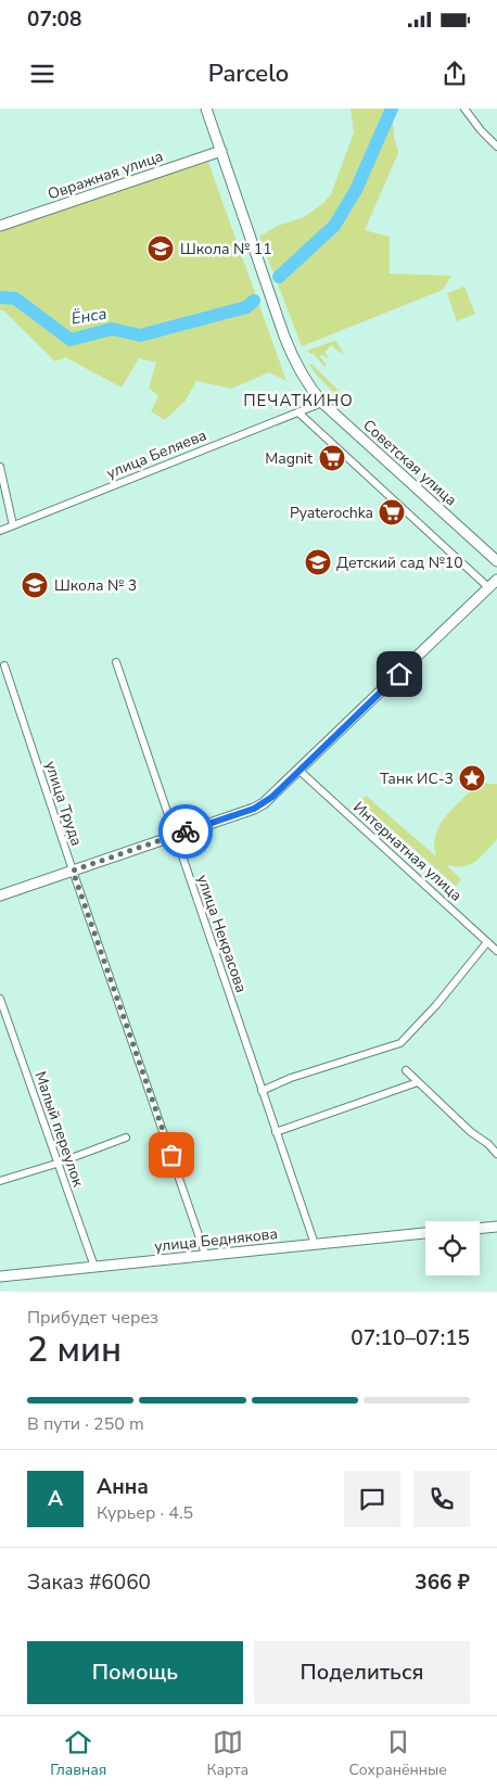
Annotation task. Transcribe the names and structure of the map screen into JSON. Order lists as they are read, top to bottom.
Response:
{
  "streets": {
    "street": [
      "Овражная улица",
      "улица Беляева",
      "Советская улица",
      "улица Труда",
      "Интернатная улица",
      "улица Некрасова",
      "Малый переулок",
      "улица Беднякова"
    ]
  },
  "crossings": [
    ["Овражная улица", "Советская улица"],
    ["улица Беляева", "Советская улица"],
    ["улица Труда", "улица Беднякова"],
    ["улица Некрасова", "улица Беднякова"],
    ["Малый переулок", "улица Беднякова"]
  ],
  "districts": ["ПЕЧАТКИНО"],
  "water": ["Ёнса"],
  "places": {
    "school or university": ["Школа № 11", "Детский сад №10", "Школа № 3"],
    "supermarket": ["Magnit", "Pyaterochka"],
    "place": ["Танк ИС-3"]
  },
  "page": {
    "status": "07:08",
    "header": "Parcelo",
    "heading": ["2 мин", "Прибудет через", "07:10–07:15"],
    "panel": [
      "Анна",
      "Курьер · 4.5",
      "Заказ #6060",
      "366 ₽"
    ],
    "bar": "В пути · 250 m",
    "round": "А",
    "buttons": ["Помощь", "Поделиться"],
    "tabs": ["Главная", "Карта", "Сохранённые"]
  }
}
